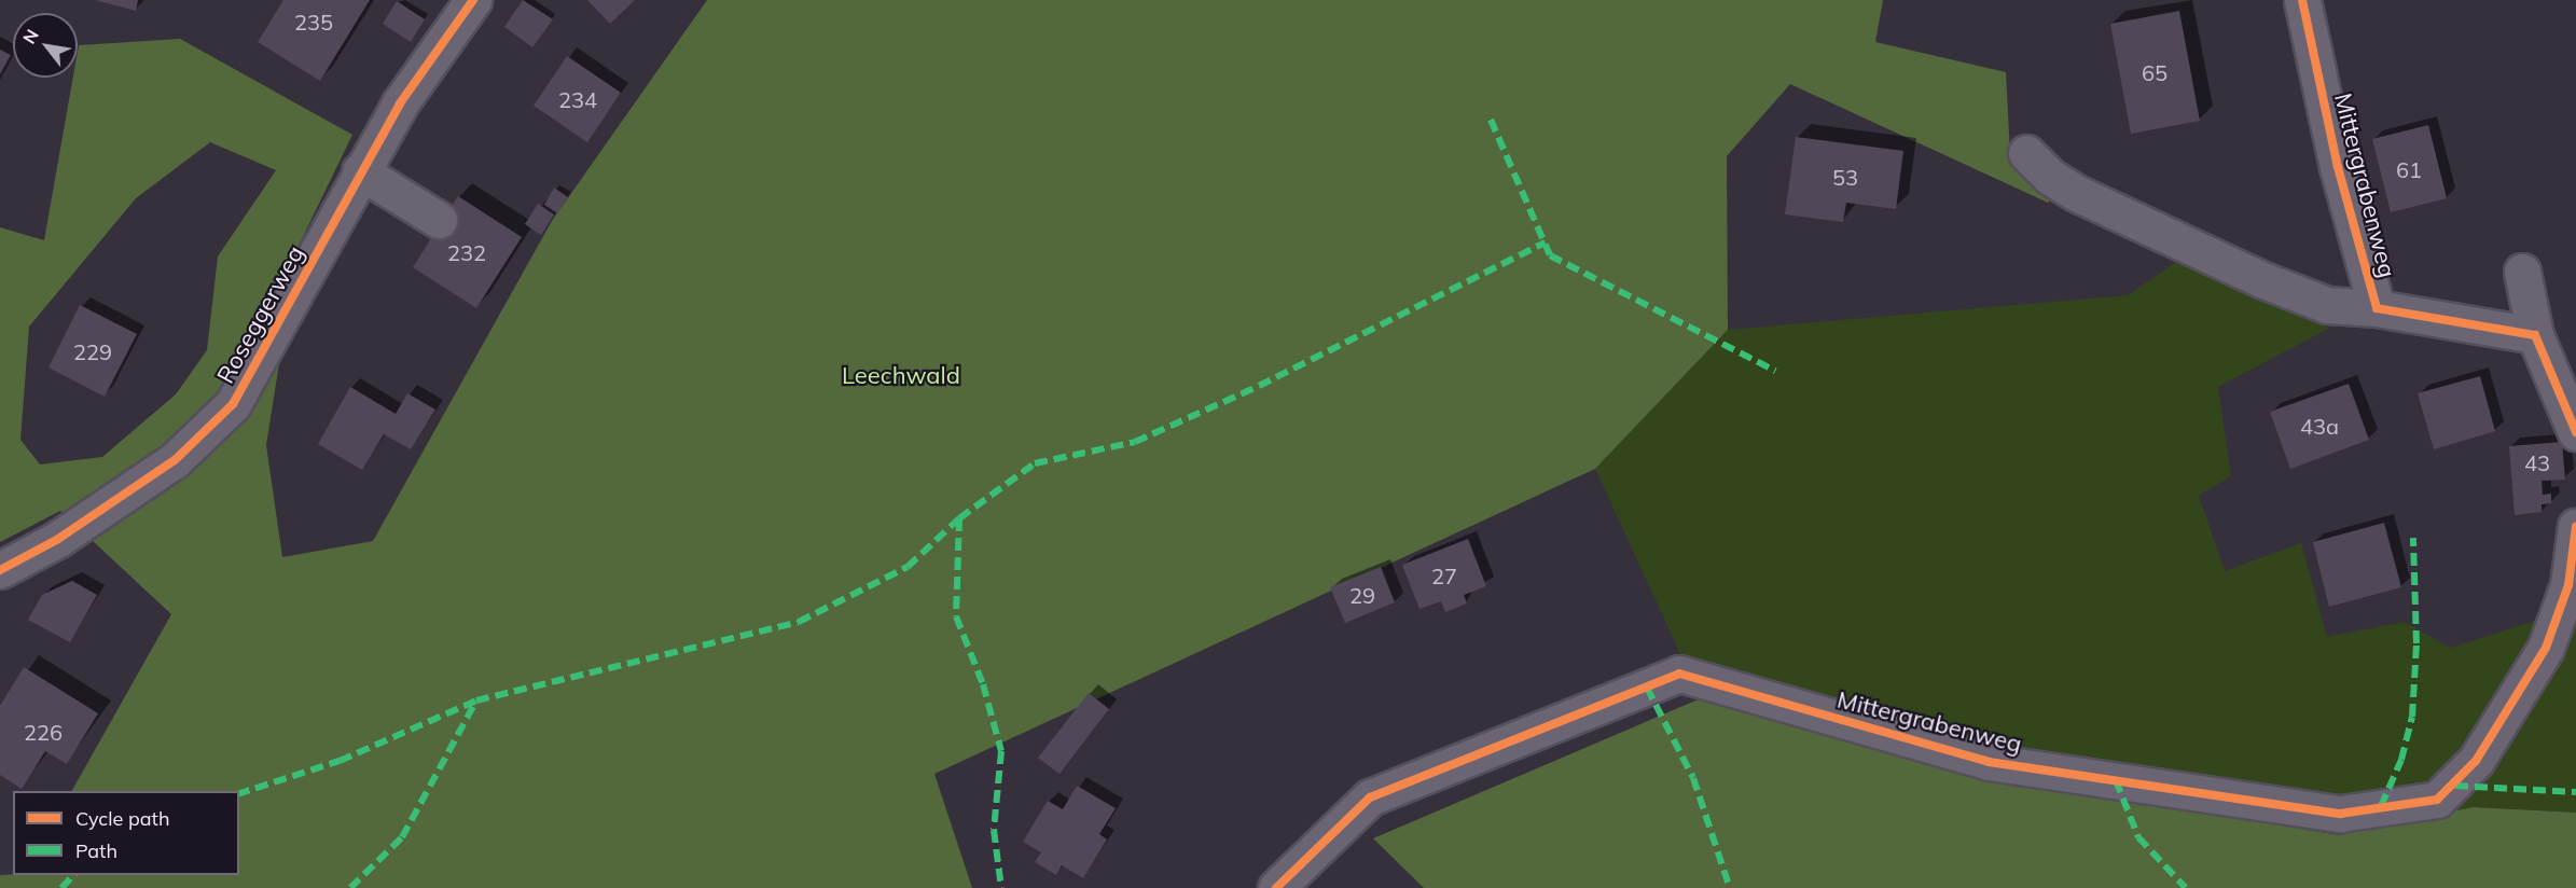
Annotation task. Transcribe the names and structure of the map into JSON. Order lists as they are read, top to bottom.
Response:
{
  "streets": {
    "street": ["Mittergrabenweg", "Roseggerweg"]
  },
  "parks": ["Leechwald"],
  "house_numbers": [
    "235",
    "65",
    "234",
    "61",
    "53",
    "232",
    "229",
    "43a",
    "43",
    "27",
    "29",
    "226"
  ],
  "legend": ["Cycle path", "Path"],
  "north": "top left"
}
